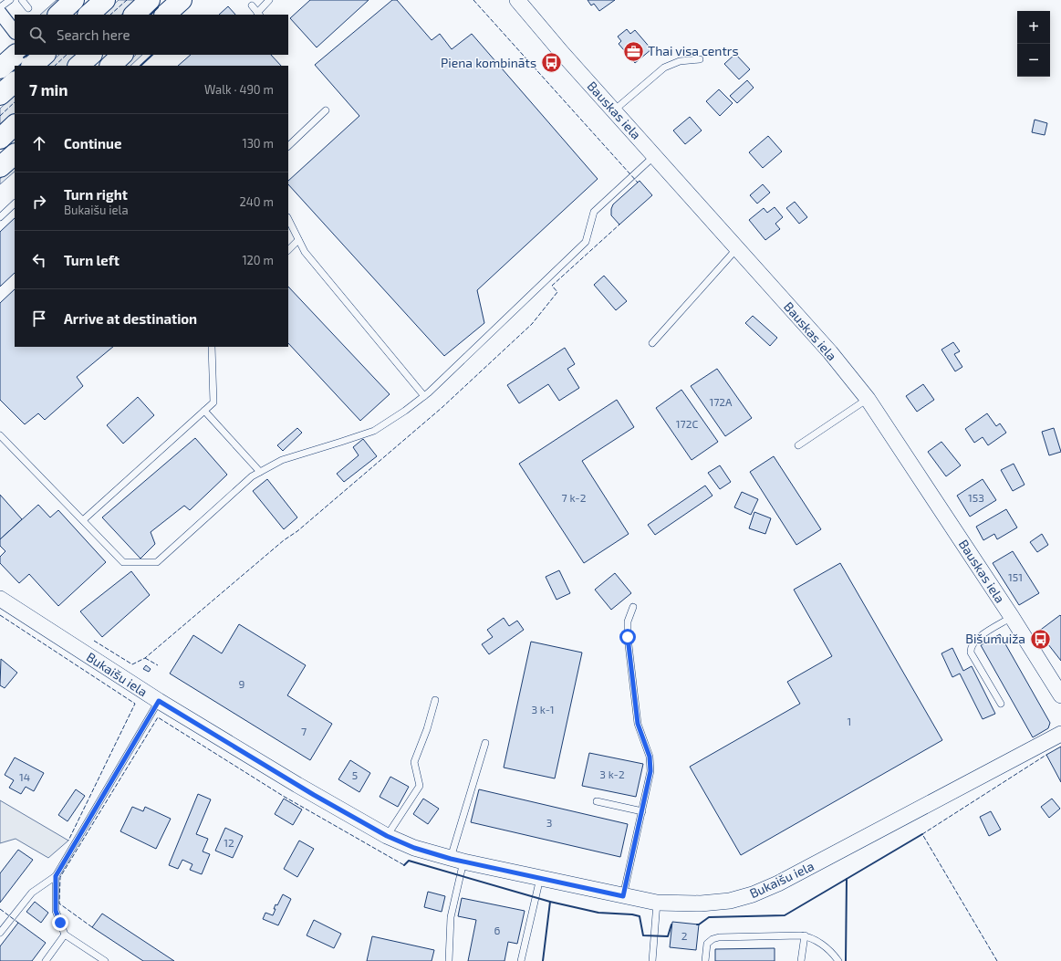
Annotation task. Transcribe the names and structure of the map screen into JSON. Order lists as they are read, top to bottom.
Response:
{
  "streets": {
    "street": ["Bauskas iela", "Bukaišu iela"]
  },
  "places": {
    "office": ["Thai visa centrs"],
    "bus stop": ["Piena kombināts", "Bišumuiža"]
  },
  "house_numbers": [
    "172A",
    "172C",
    "7 k-2",
    "153",
    "151",
    "9",
    "3 k-1",
    "1",
    "7",
    "3 k-2",
    "5",
    "14",
    "3",
    "12",
    "6",
    "2"
  ],
  "page": {
    "map_buttons": ["+", "−"],
    "search": "Search here",
    "heading": ["7 min", "Walk · 490 m"],
    "list": [
      ["Continue", "130 m"],
      ["Turn right", "Bukaišu iela", "240 m"],
      ["Turn left", "120 m"],
      "Arrive at destination"
    ]
  }
}
